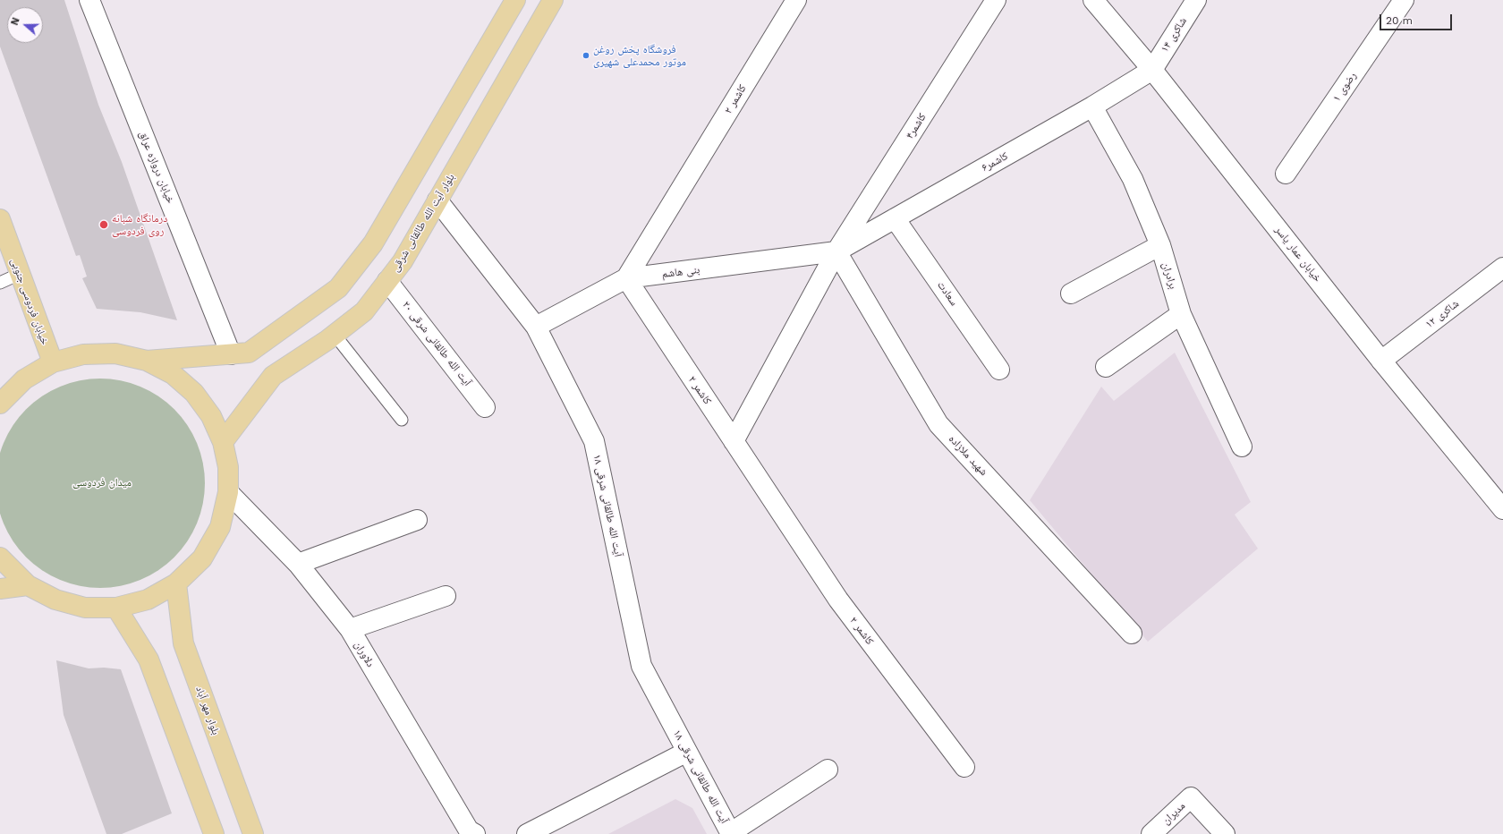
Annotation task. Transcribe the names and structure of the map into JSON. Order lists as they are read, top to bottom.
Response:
{
  "streets": {
    "main road": ["بلوار آیت الله طالقانی شرقی", "خیابان فردوسی جنوبی", "بلوار مهر آباد"],
    "street": [
      "شاکری ۱۴",
      "رضوی ۱",
      "کاشمر ۲",
      "کاشمر۴",
      "کاشمر۶",
      "خیابان دروازه عراق",
      "خیابان عمار یاسر",
      "بنی هاشم",
      "برادران",
      "سعادت",
      "شاکری ۱۲",
      "آیت الله طالقانی شرقی ۲۰",
      "شهید ملازاده",
      "آیت الله طالقانی شرقی ۱۸",
      "دلاوران",
      "مدیران"
    ]
  },
  "crossings": [
    ["شاکری ۱۴", "کاشمر۶"],
    ["شاکری ۱۴", "خیابان عمار یاسر"],
    ["کاشمر ۲", "کاشمر۴"],
    ["کاشمر ۲", "بنی هاشم"],
    ["کاشمر۴", "کاشمر۶"],
    ["کاشمر۴", "بنی هاشم"],
    ["کاشمر۴", "شهید ملازاده"],
    ["کاشمر۶", "خیابان عمار یاسر"],
    ["کاشمر۶", "بنی هاشم"],
    ["کاشمر۶", "برادران"],
    ["کاشمر۶", "سعادت"],
    ["کاشمر۶", "شهید ملازاده"],
    ["بلوار آیت الله طالقانی شرقی", "آیت الله طالقانی شرقی ۲۰"],
    ["بلوار آیت الله طالقانی شرقی", "آیت الله طالقانی شرقی ۱۸"],
    ["خیابان عمار یاسر", "شاکری ۱۲"],
    ["بنی هاشم", "شهید ملازاده"],
    ["بنی هاشم", "آیت الله طالقانی شرقی ۱۸"]
  ],
  "parks": ["میدان فردوسی"],
  "places": ["فروشگاه پخش روغن موتور محمدعلی شهیری", "درمانگاه شبانه روی فردوسی"],
  "scale_bar": "20 m",
  "north": "left"
}
